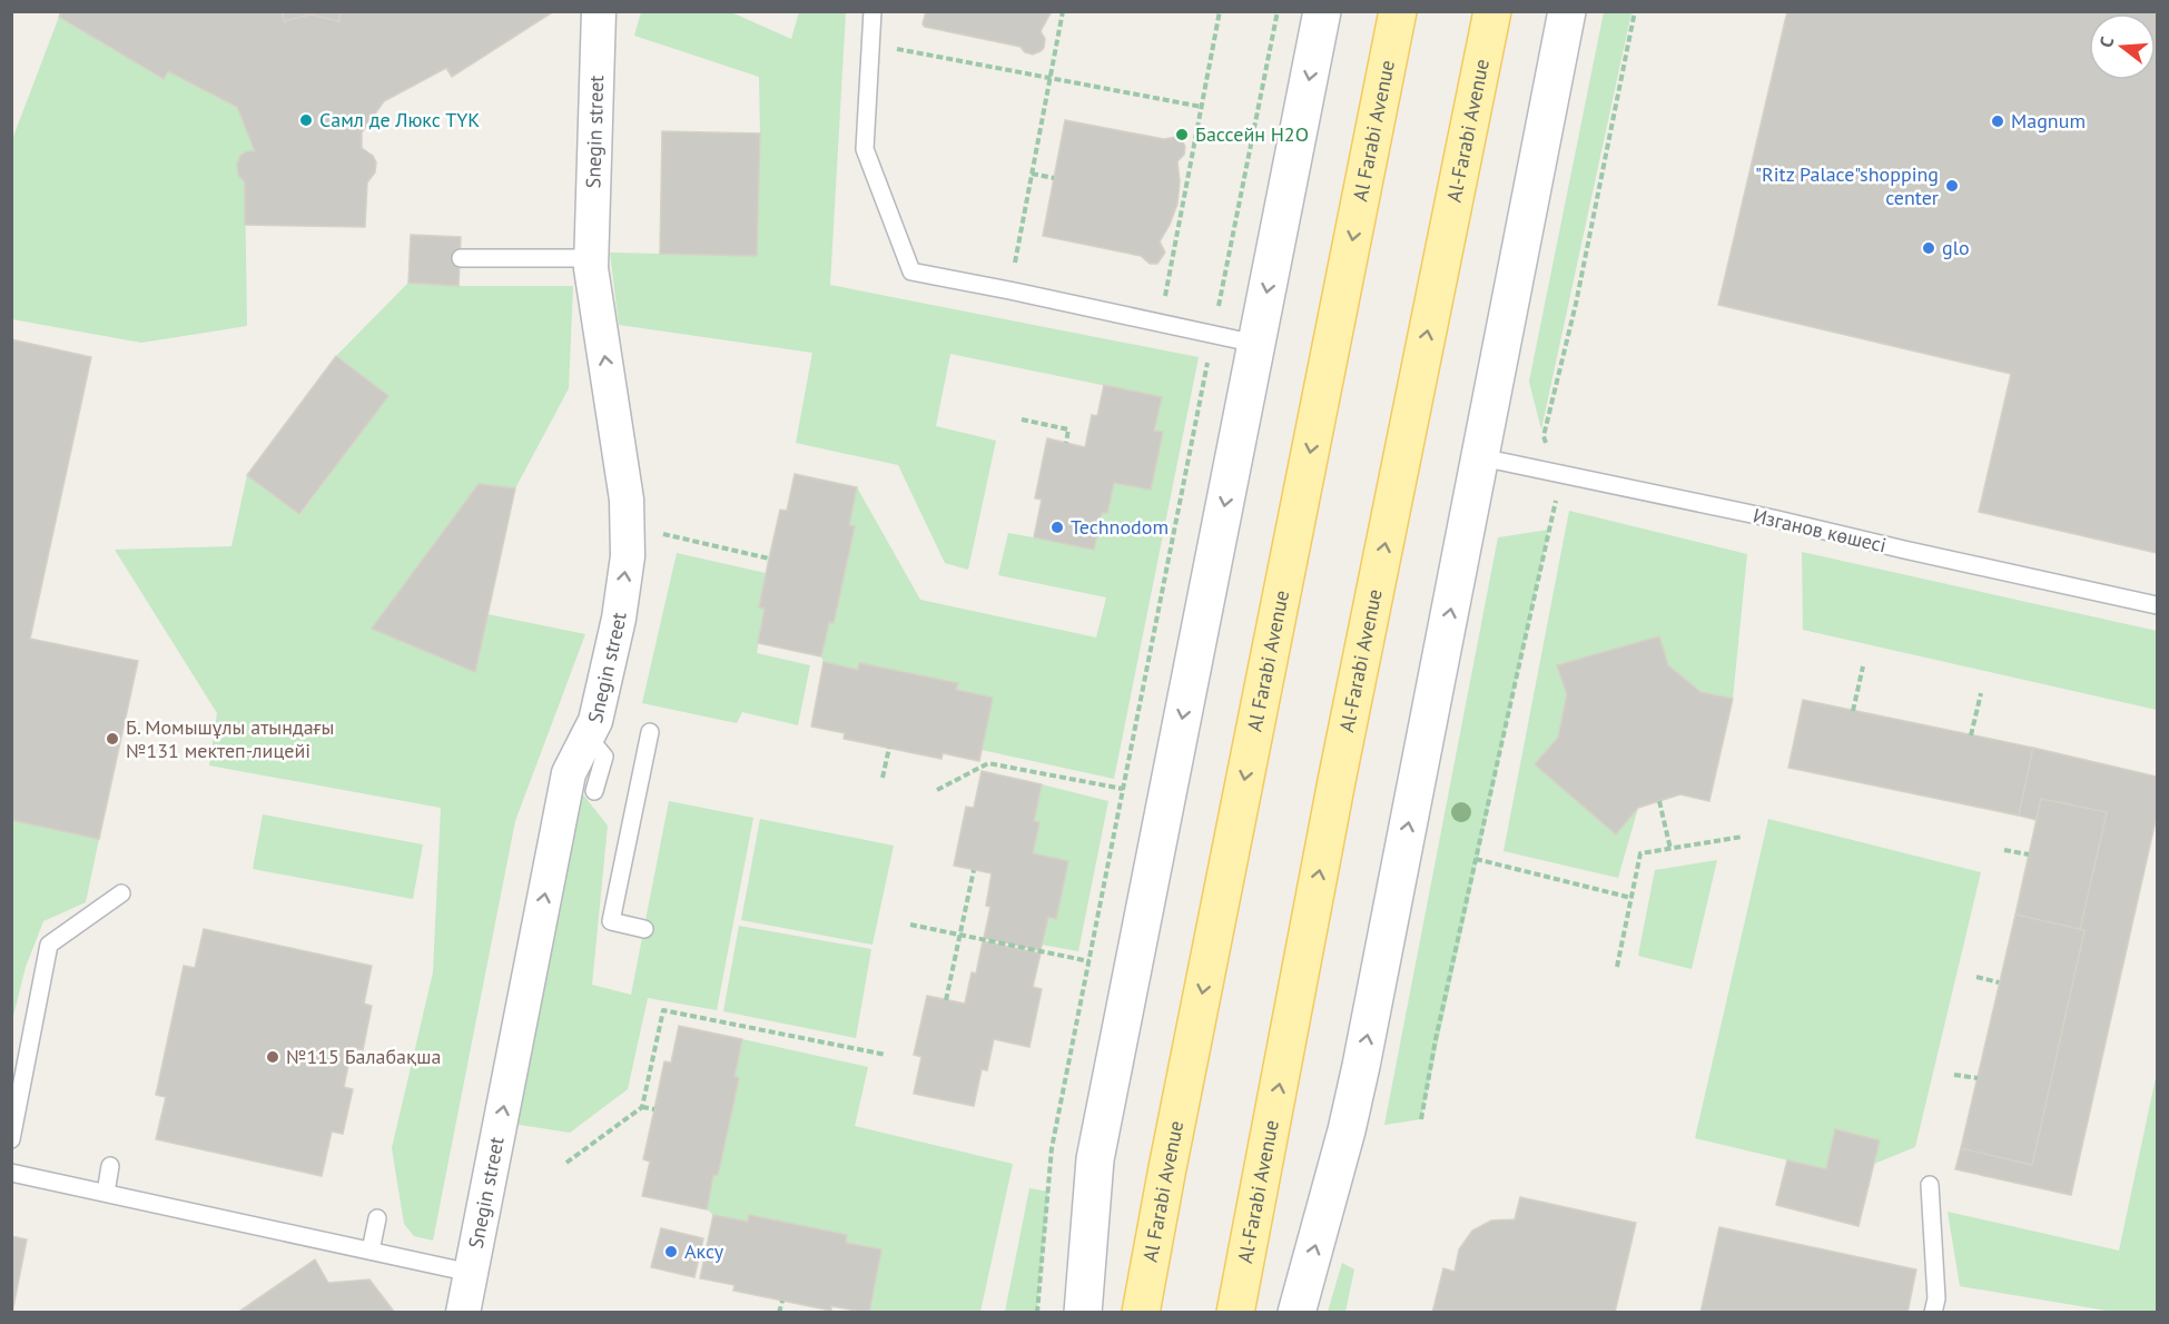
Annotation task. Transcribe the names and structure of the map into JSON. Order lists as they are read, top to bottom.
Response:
{
  "streets": {
    "main road": ["Al Farabi Avenue", "Al-Farabi Avenue"],
    "street": ["Snegin street"],
    "lane": ["Изганов көшесі"]
  },
  "one_way": ["Snegin street"],
  "places": [
    "Самл де Люкс ТҮК",
    "Magnum",
    "Бассейн H2O",
    "\"Ritz Palace\"shopping center",
    "glo",
    "Technodom",
    "Б. Момышұлы атындағы №131 мектеп-лицейі",
    "№115 Балабақша",
    "Аксу"
  ],
  "north": "left"
}
